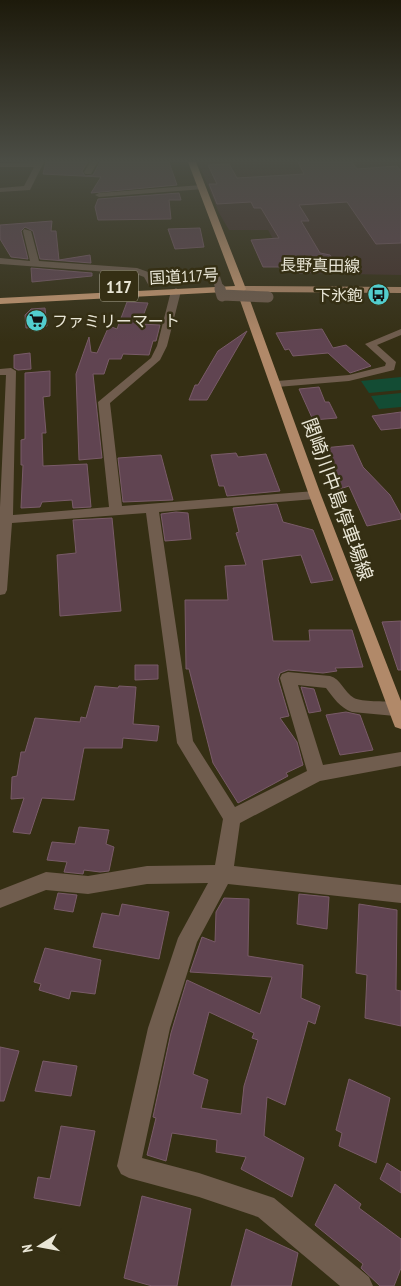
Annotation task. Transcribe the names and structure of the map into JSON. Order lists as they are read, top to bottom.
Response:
{
  "streets": {
    "highway": ["国道117号", "117"],
    "main road": ["長野真田線", "関崎川中島停車場線"]
  },
  "crossings": [
    ["長野真田線", "国道117号"],
    ["長野真田線", "関崎川中島停車場線"],
    ["国道117号", "関崎川中島停車場線"]
  ],
  "places": {
    "bus stop": ["下氷鉋"],
    "supermarket": ["ファミリーマート"]
  },
  "north": "left"
}
